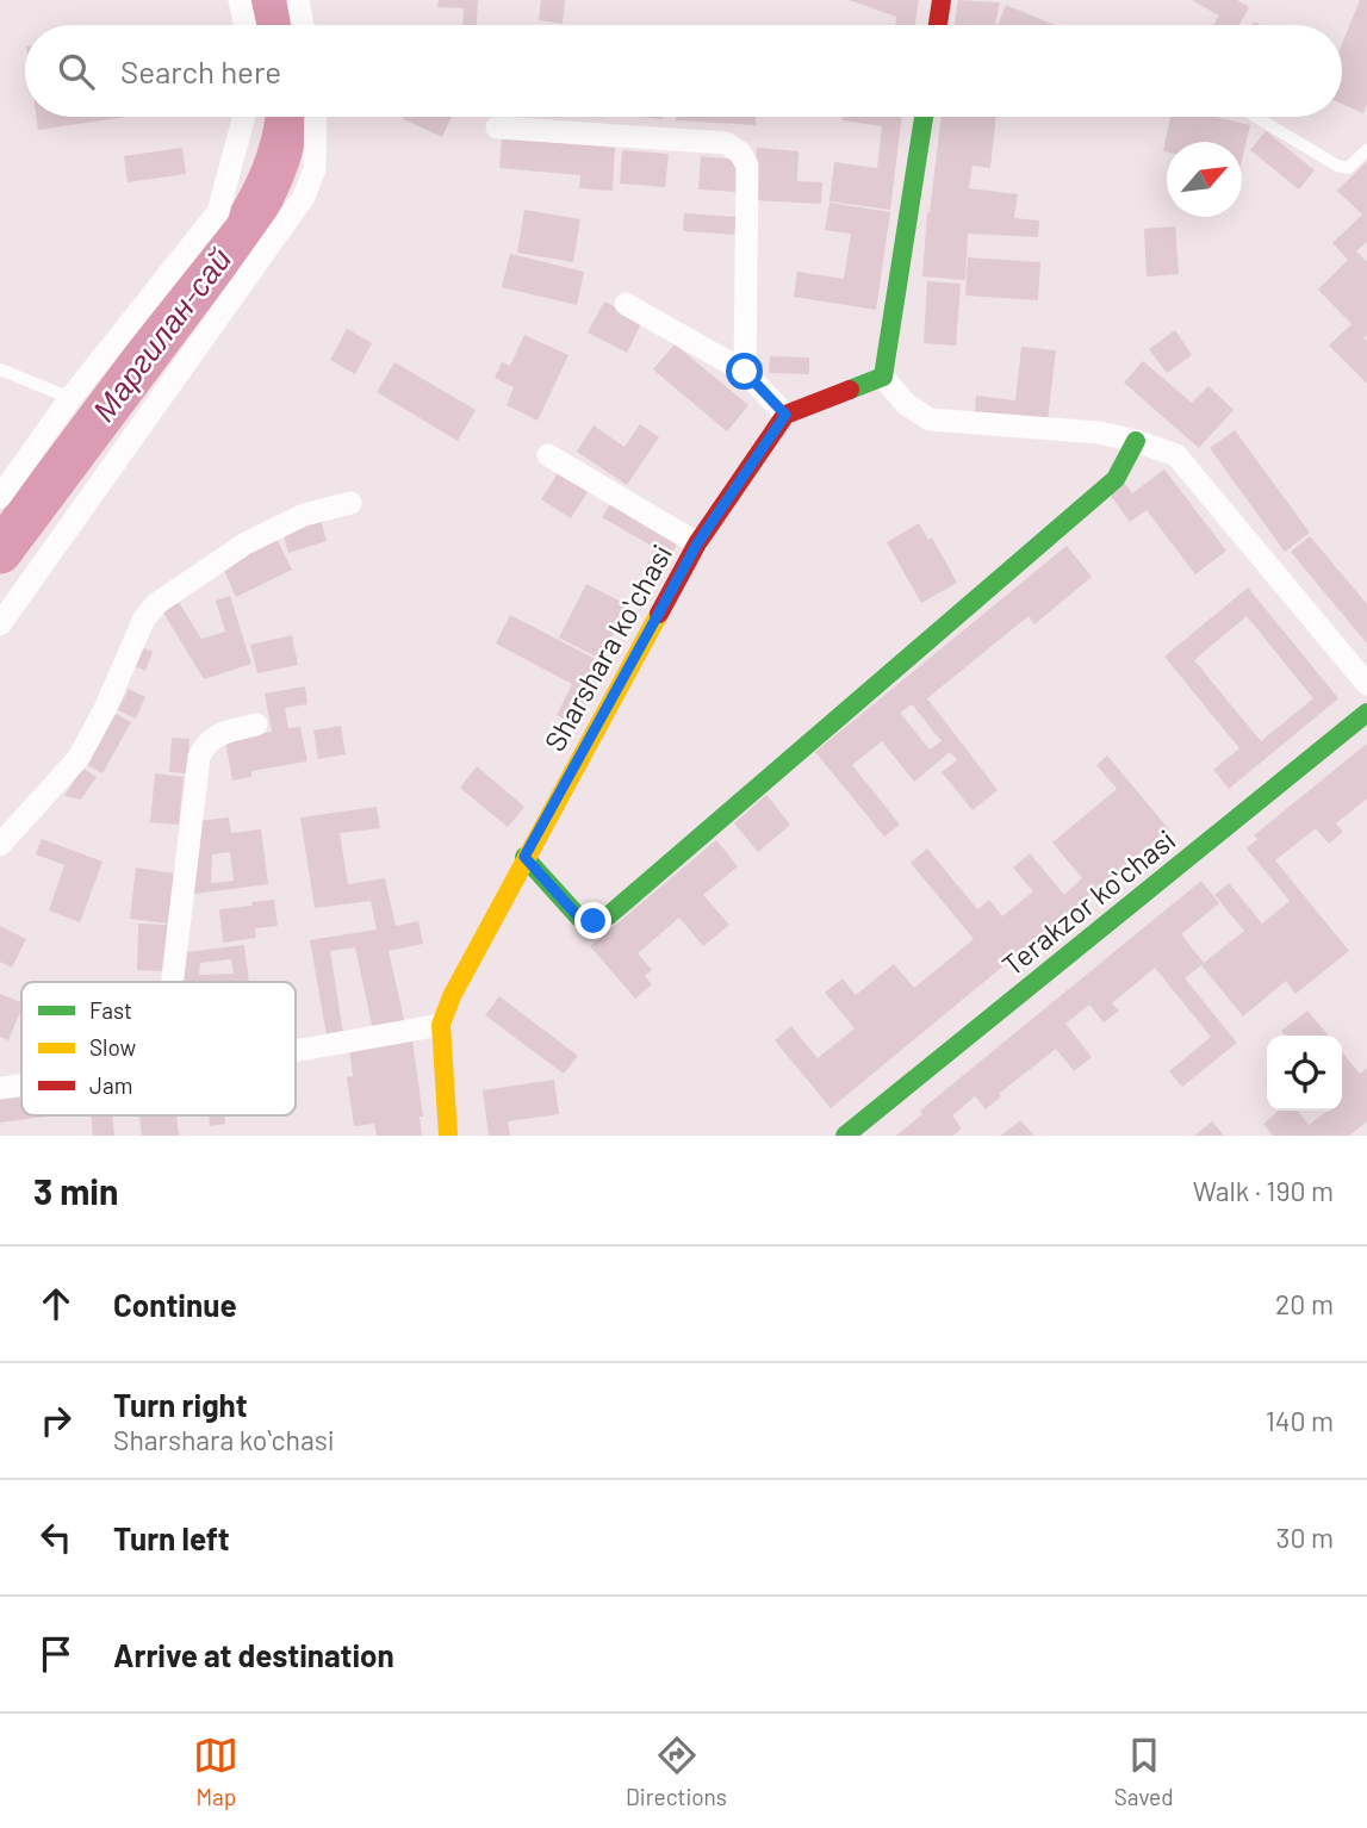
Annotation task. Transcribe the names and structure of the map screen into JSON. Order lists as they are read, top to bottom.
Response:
{
  "streets": {
    "street": ["Sharshara koʻchasi", "Terakzor koʻchasi"]
  },
  "water": ["Маргилан-сай"],
  "legend": ["Fast", "Slow", "Jam"],
  "north": "top right",
  "page": {
    "search": "Search here",
    "heading": ["3 min", "Walk · 190 m"],
    "list": [
      ["Continue", "20 m"],
      ["Turn right", "Sharshara koʻchasi", "140 m"],
      ["Turn left", "30 m"],
      "Arrive at destination"
    ],
    "nav": ["Map", "Directions", "Saved"]
  }
}
